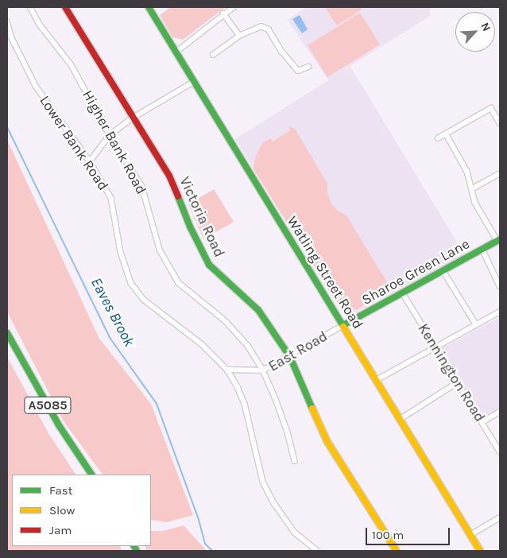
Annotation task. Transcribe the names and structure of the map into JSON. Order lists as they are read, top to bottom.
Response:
{
  "streets": {
    "main road": [
      "Victoria Road",
      "Sharoe Green Lane",
      "Watling Street Road",
      "A5085"
    ],
    "street": [
      "Higher Bank Road",
      "Lower Bank Road",
      "East Road",
      "Kennington Road"
    ]
  },
  "crossings": [
    ["Higher Bank Road", "East Road"],
    ["Lower Bank Road", "East Road"],
    ["Victoria Road", "East Road"],
    ["Sharoe Green Lane", "Watling Street Road"],
    ["Sharoe Green Lane", "East Road"],
    ["Sharoe Green Lane", "Kennington Road"],
    ["Watling Street Road", "East Road"]
  ],
  "water": ["Eaves Brook"],
  "legend": ["Fast", "Slow", "Jam"],
  "scale_bar": "100 m",
  "north": "top right"
}
